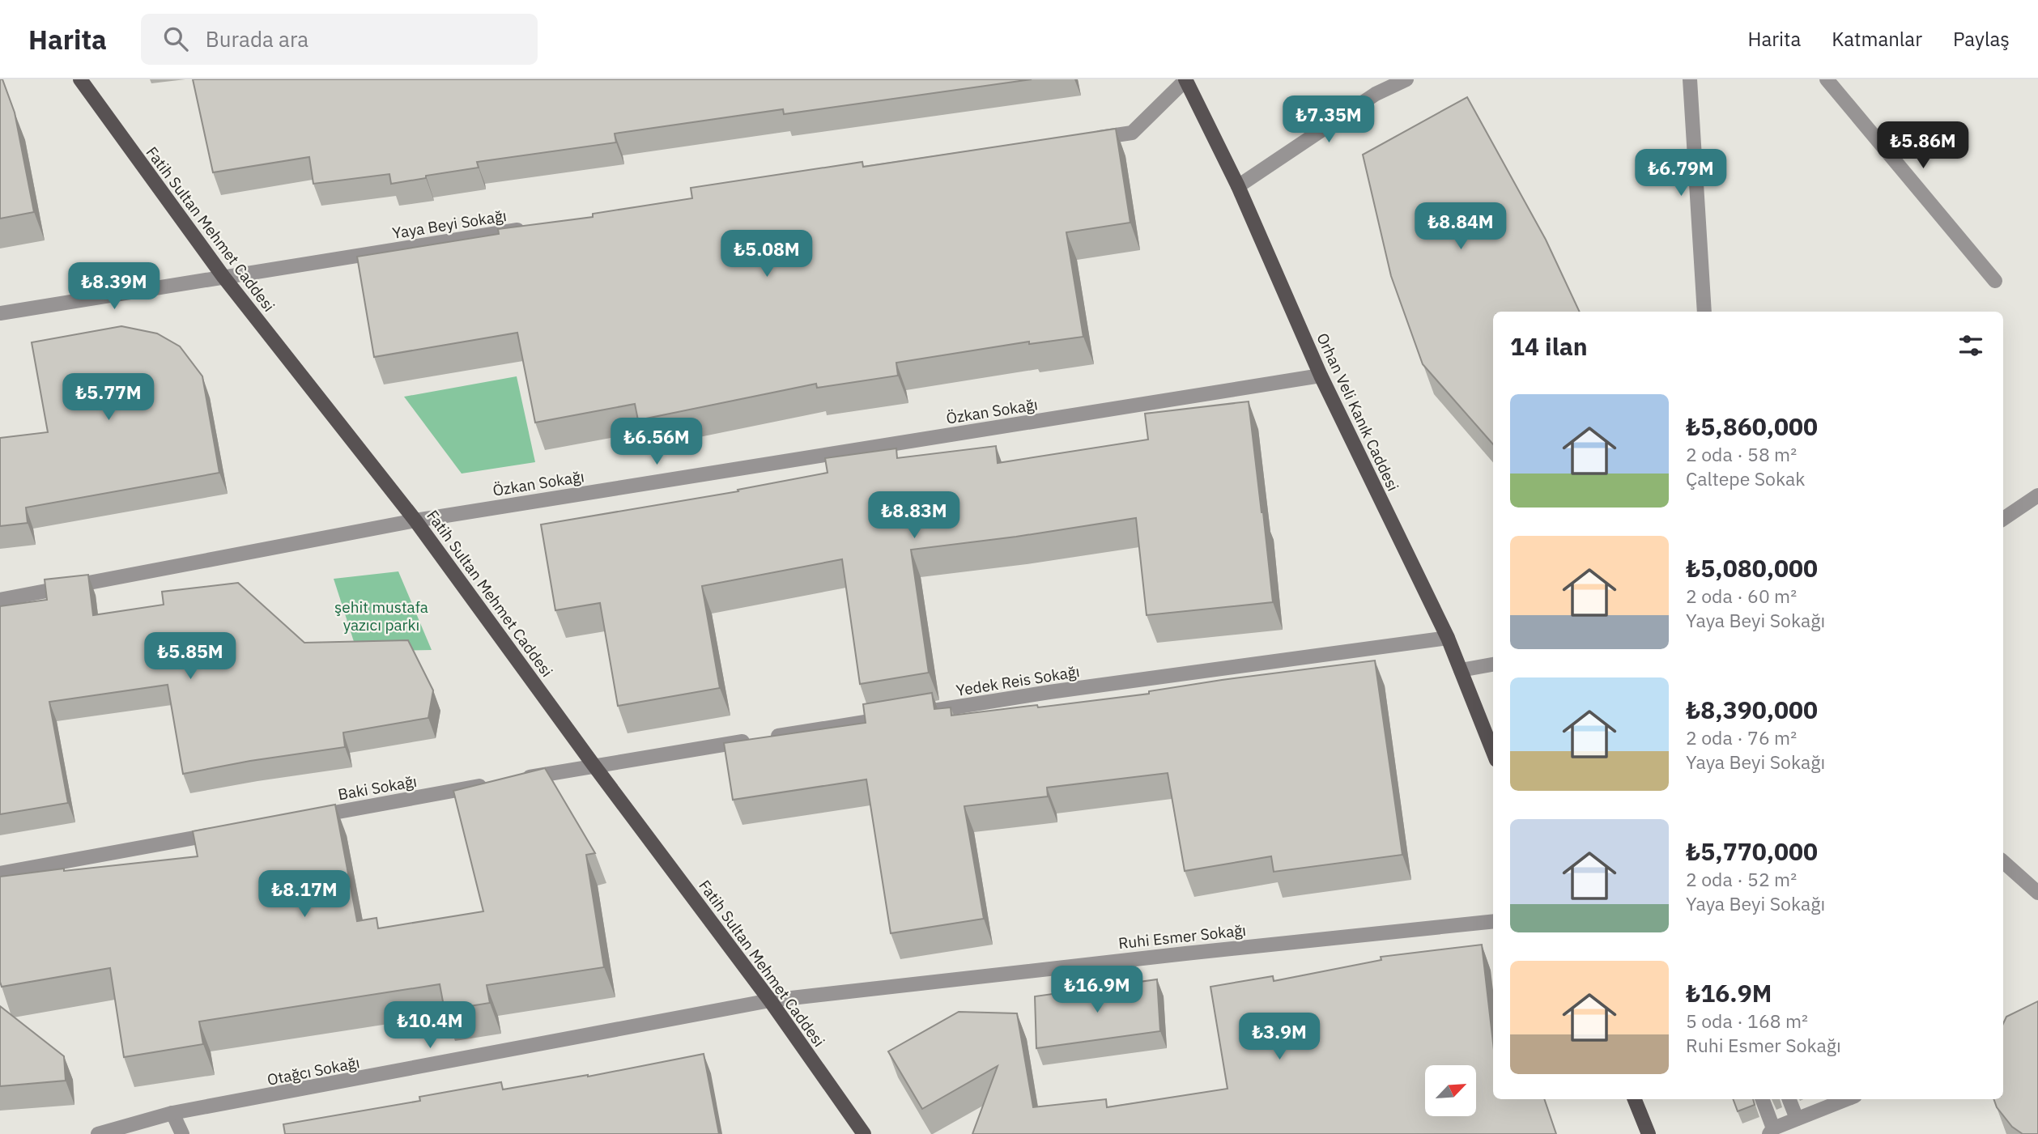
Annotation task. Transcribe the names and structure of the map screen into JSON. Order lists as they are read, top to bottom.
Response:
{
  "streets": {
    "main road": ["Fatih Sultan Mehmet Caddesi", "Orhan Veli Kanık Caddesi"],
    "street": [
      "Yaya Beyi Sokağı",
      "Özkan Sokağı",
      "Yedek Reis Sokağı",
      "Baki Sokağı",
      "Ruhi Esmer Sokağı",
      "Otağcı Sokağı"
    ]
  },
  "crossings": [
    ["Yaya Beyi Sokağı", "Fatih Sultan Mehmet Caddesi"],
    ["Fatih Sultan Mehmet Caddesi", "Özkan Sokağı"],
    ["Fatih Sultan Mehmet Caddesi", "Ruhi Esmer Sokağı"],
    ["Fatih Sultan Mehmet Caddesi", "Otağcı Sokağı"],
    ["Özkan Sokağı", "Orhan Veli Kanık Caddesi"],
    ["Orhan Veli Kanık Caddesi", "Yedek Reis Sokağı"],
    ["Ruhi Esmer Sokağı", "Otağcı Sokağı"]
  ],
  "parks": ["şehit mustafa yazıcı parkı"],
  "north": "top right",
  "page": {
    "header": "Harita",
    "search": "Burada ara",
    "nav": ["Harita", "Katmanlar", "Paylaş"],
    "price": [
      "₺7.35M",
      "₺5.86M",
      "₺6.79M",
      "₺8.84M",
      "₺5.08M",
      "₺8.39M",
      "₺5.77M",
      "₺6.56M",
      "₺8.83M",
      "₺5.85M",
      "₺8.17M",
      "₺16.9M",
      "₺10.4M",
      "₺3.9M"
    ],
    "heading": "14 ilan",
    "list": [
      {
        "name": "₺5,860,000",
        "note": "2 oda · 58 m² · Çaltepe Sokak"
      },
      {
        "name": "₺5,080,000",
        "note": "2 oda · 60 m² · Yaya Beyi Sokağı"
      },
      {
        "name": "₺8,390,000",
        "note": "2 oda · 76 m² · Yaya Beyi Sokağı"
      },
      {
        "name": "₺5,770,000",
        "note": "2 oda · 52 m² · Yaya Beyi Sokağı"
      },
      {
        "name": "₺16.9M",
        "note": "5 oda · 168 m² · Ruhi Esmer Sokağı"
      }
    ]
  }
}
